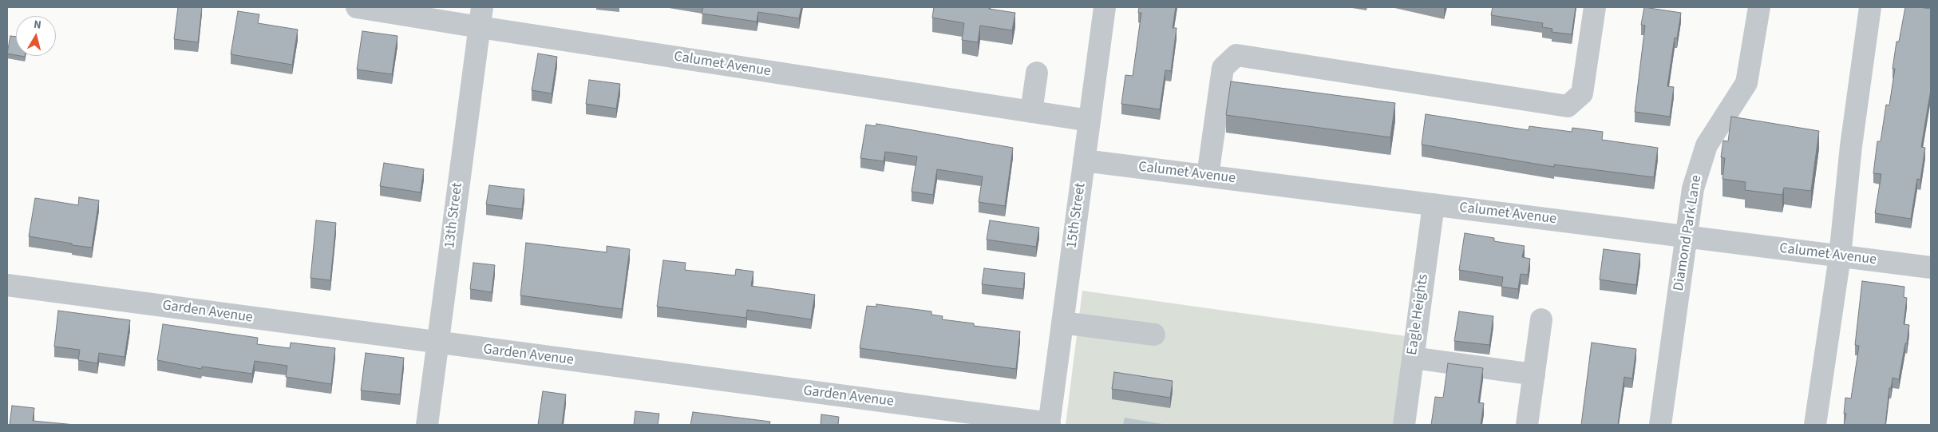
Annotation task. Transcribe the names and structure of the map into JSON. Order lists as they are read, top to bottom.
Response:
{
  "streets": {
    "street": [
      "Calumet Avenue",
      "13th Street",
      "15th Street",
      "Diamond Park Lane",
      "Garden Avenue",
      "Eagle Heights"
    ]
  },
  "crossings": [
    ["Calumet Avenue", "13th Street"],
    ["Calumet Avenue", "15th Street"],
    ["Calumet Avenue", "Diamond Park Lane"],
    ["Calumet Avenue", "Eagle Heights"],
    ["13th Street", "Garden Avenue"],
    ["15th Street", "Garden Avenue"]
  ],
  "north": "top"
}
